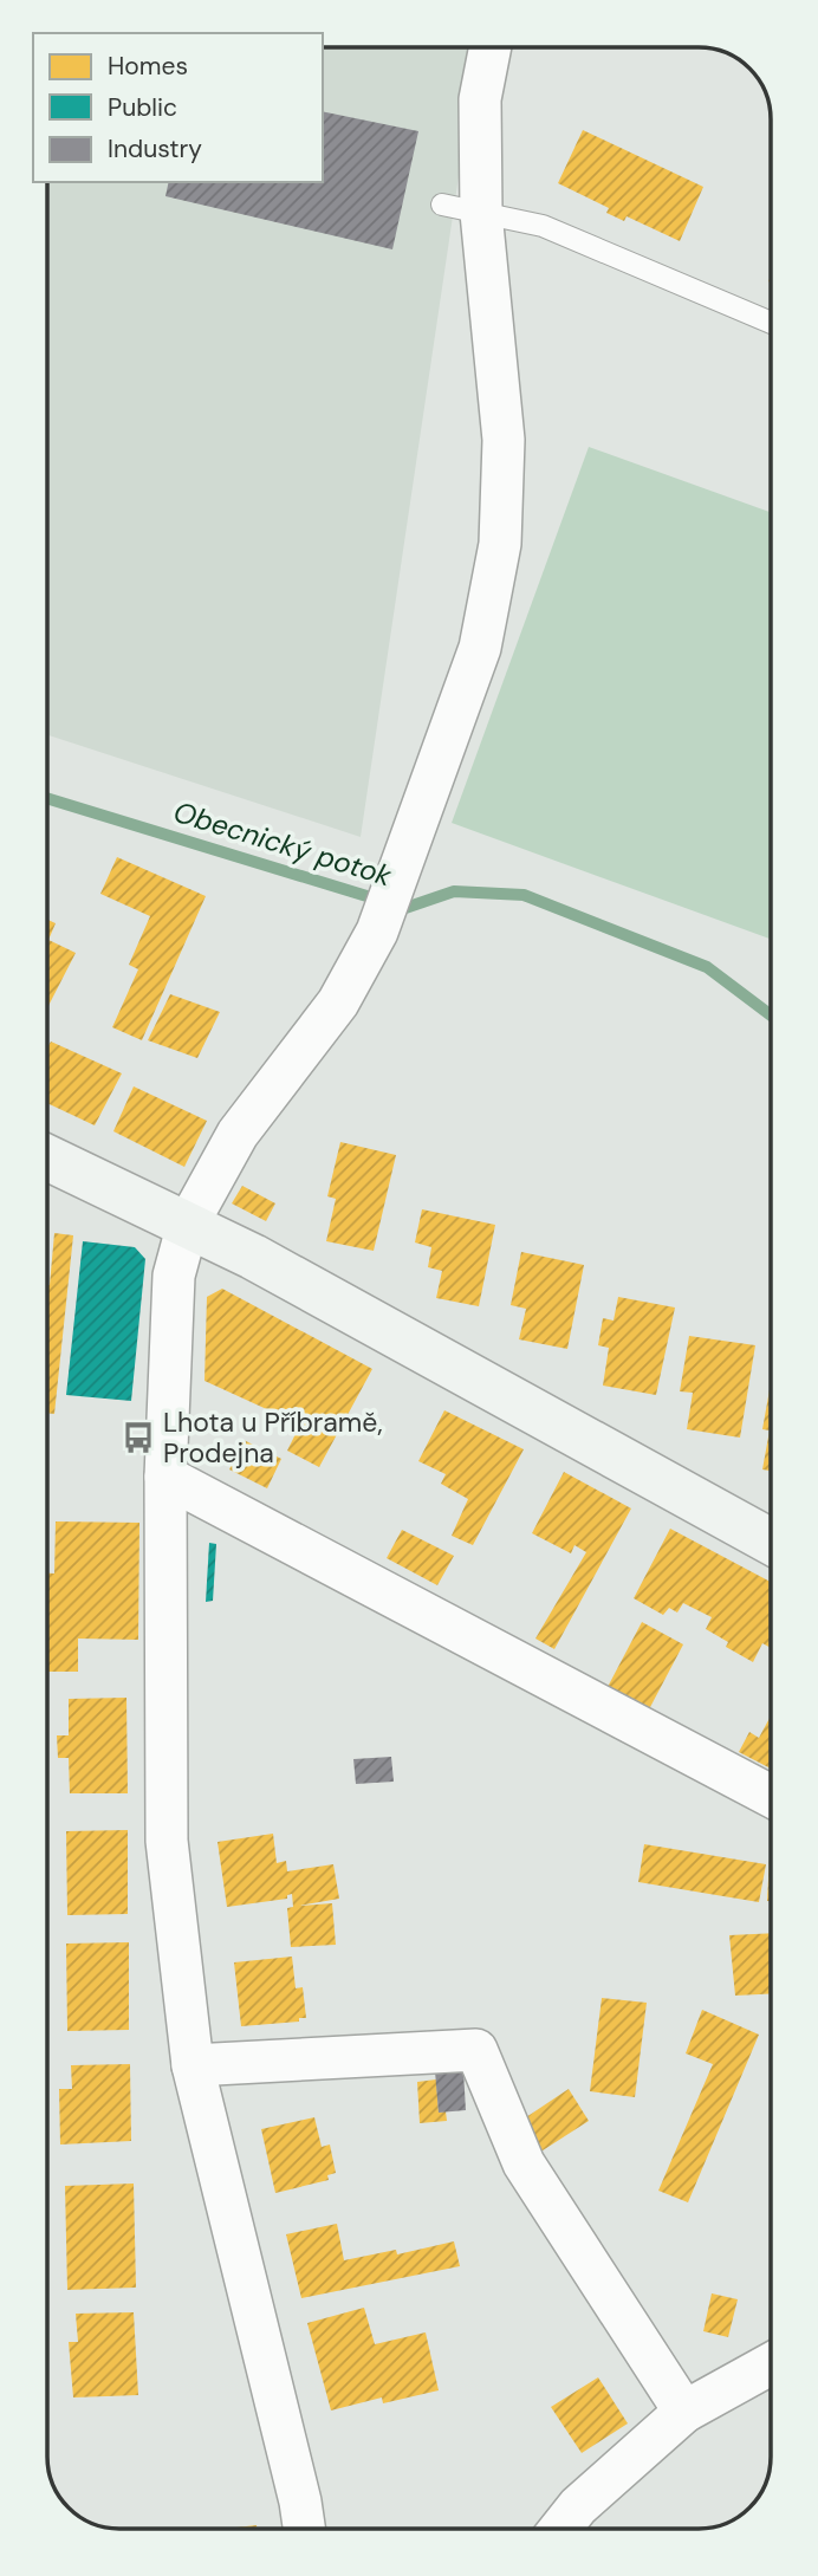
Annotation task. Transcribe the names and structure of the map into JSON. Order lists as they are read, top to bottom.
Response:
{
  "water": ["Obecnický potok"],
  "places": {
    "bus stop": ["Lhota u Příbramě, Prodejna"]
  },
  "legend": ["Homes", "Public", "Industry"]
}
